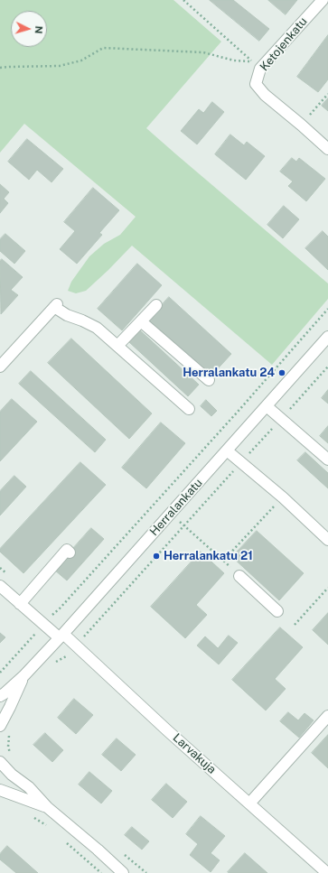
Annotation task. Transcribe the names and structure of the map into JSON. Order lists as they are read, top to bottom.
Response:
{
  "streets": {
    "street": ["Ketojenkatu", "Herralankatu", "Larvakuja"]
  },
  "crossings": [
    ["Herralankatu", "Larvakuja"]
  ],
  "places": ["Herralankatu 24", "Herralankatu 21"],
  "north": "right"
}
